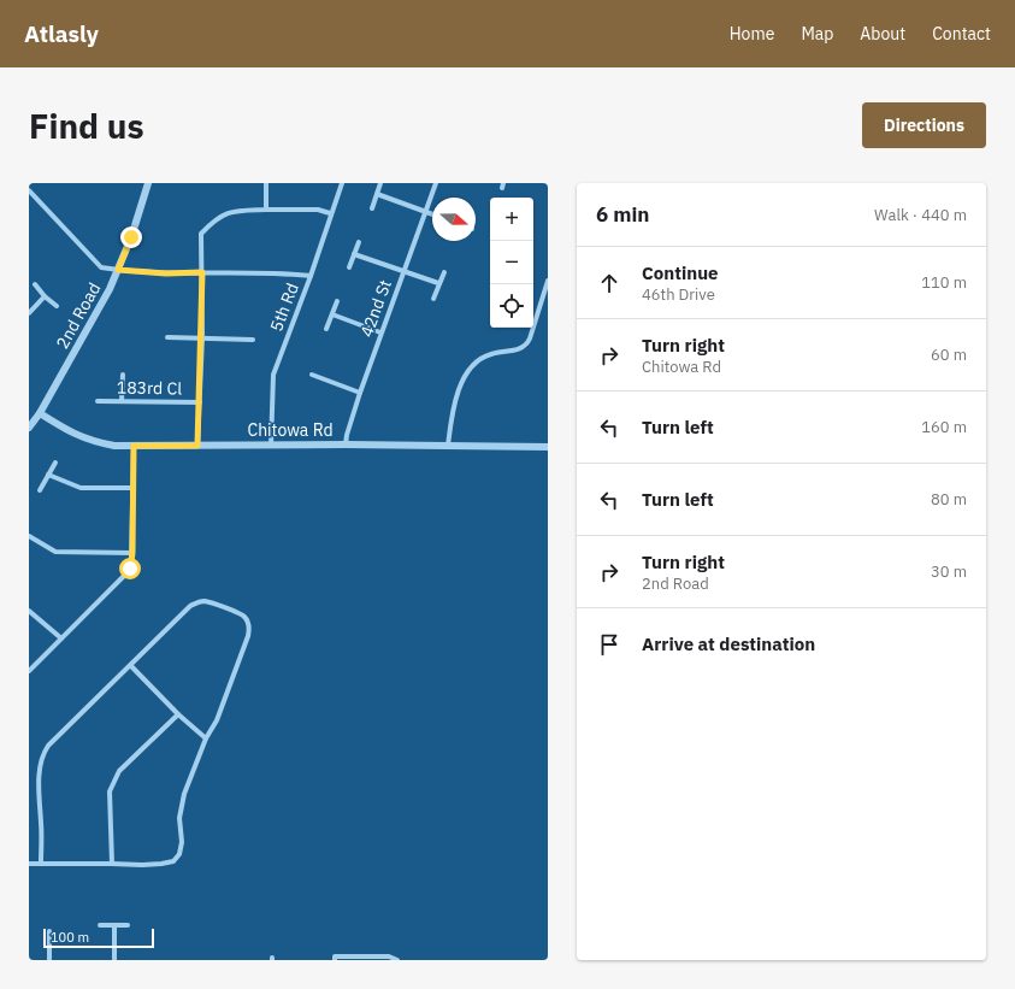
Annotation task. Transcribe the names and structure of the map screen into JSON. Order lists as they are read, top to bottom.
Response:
{
  "streets": {
    "street": [
      "5th Rd",
      "42nd St",
      "2nd Road",
      "183rd Cl",
      "Chitowa Rd"
    ]
  },
  "crossings": [
    ["5th Rd", "Chitowa Rd"],
    ["42nd St", "Chitowa Rd"],
    ["2nd Road", "Chitowa Rd"]
  ],
  "scale_bar": "100 m",
  "north": "right",
  "page": {
    "header": "Atlasly",
    "nav": [
      "Home",
      "Map",
      "About",
      "Contact"
    ],
    "buttons": "Directions",
    "title": "Find us",
    "heading": ["6 min", "Walk · 440 m"],
    "map_buttons": ["+", "−"],
    "list": [
      ["Continue", "46th Drive", "110 m"],
      ["Turn right", "Chitowa Rd", "60 m"],
      ["Turn left", "160 m"],
      ["Turn left", "80 m"],
      ["Turn right", "2nd Road", "30 m"],
      "Arrive at destination"
    ],
    "scale": "100 m"
  }
}
